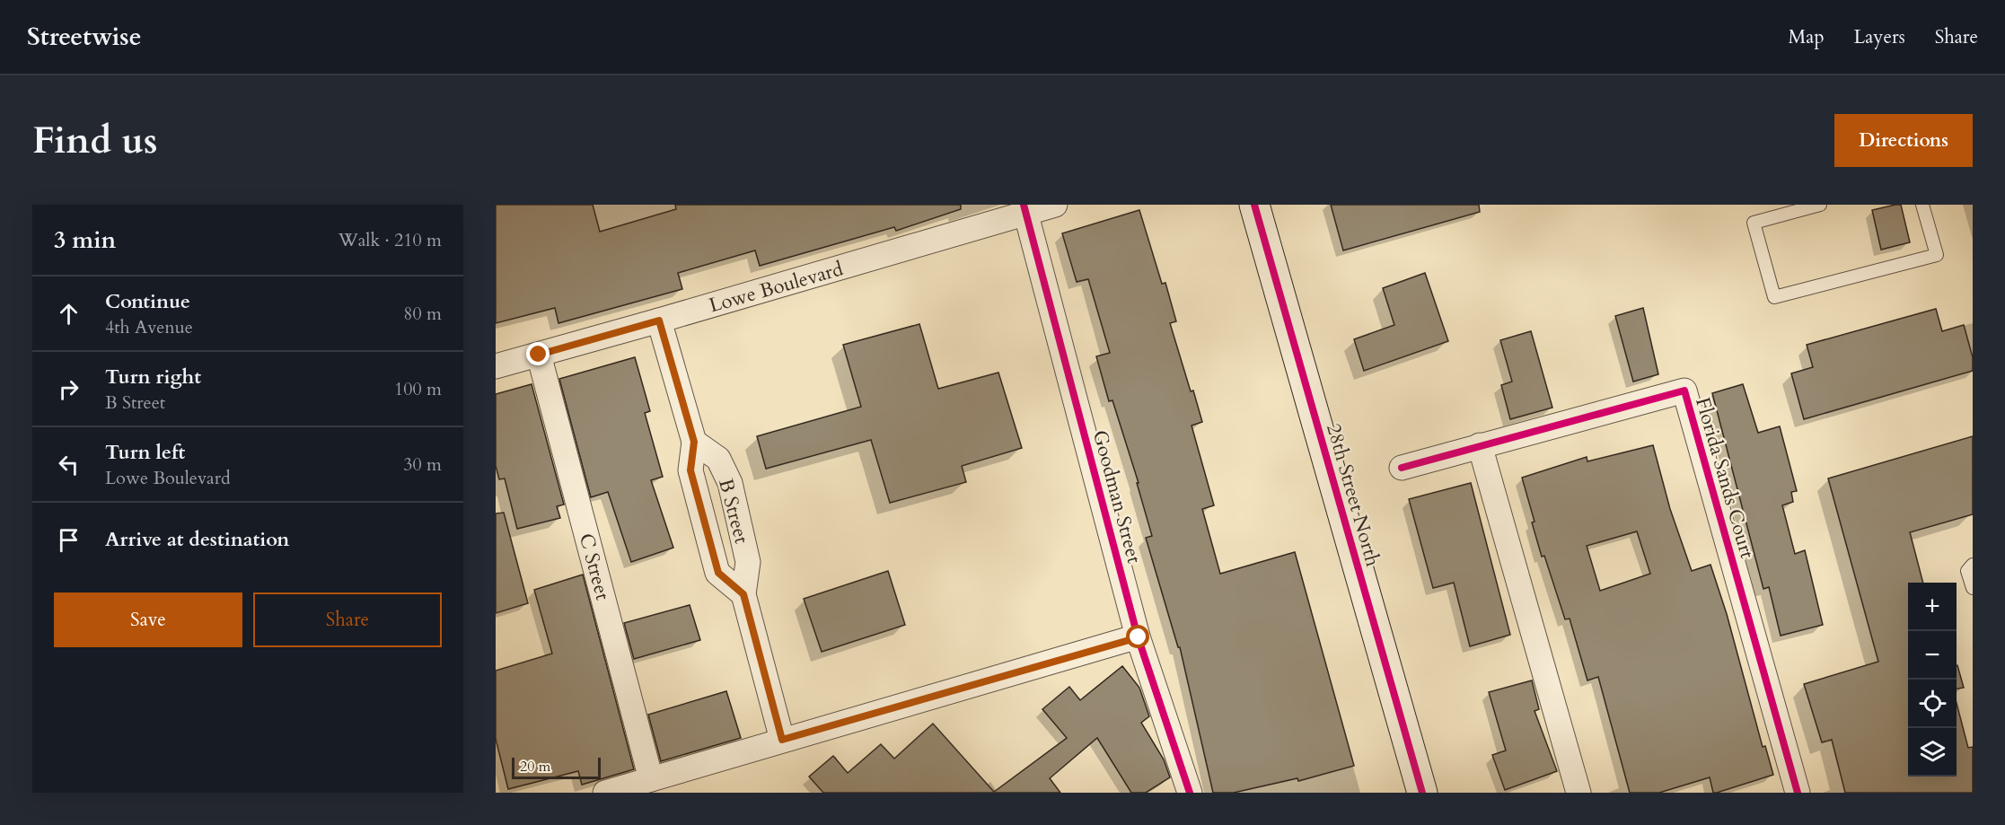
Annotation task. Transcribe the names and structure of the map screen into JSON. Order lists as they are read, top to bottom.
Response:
{
  "streets": {
    "street": [
      "Lowe Boulevard",
      "Florida Sands Court",
      "28th Street North",
      "Goodman Street",
      "B Street",
      "C Street"
    ]
  },
  "crossings": [
    ["Lowe Boulevard", "Goodman Street"],
    ["Lowe Boulevard", "B Street"],
    ["Lowe Boulevard", "C Street"]
  ],
  "scale_bar": "20 m",
  "page": {
    "header": "Streetwise",
    "nav": ["Map", "Layers", "Share"],
    "buttons": [
      "Directions",
      ["Save", "Share"]
    ],
    "title": "Find us",
    "heading": ["3 min", "Walk · 210 m"],
    "list": [
      ["Continue", "4th Avenue", "80 m"],
      ["Turn right", "B Street", "100 m"],
      ["Turn left", "Lowe Boulevard", "30 m"],
      "Arrive at destination"
    ],
    "map_buttons": ["+", "−"],
    "scale": "20 m"
  }
}
